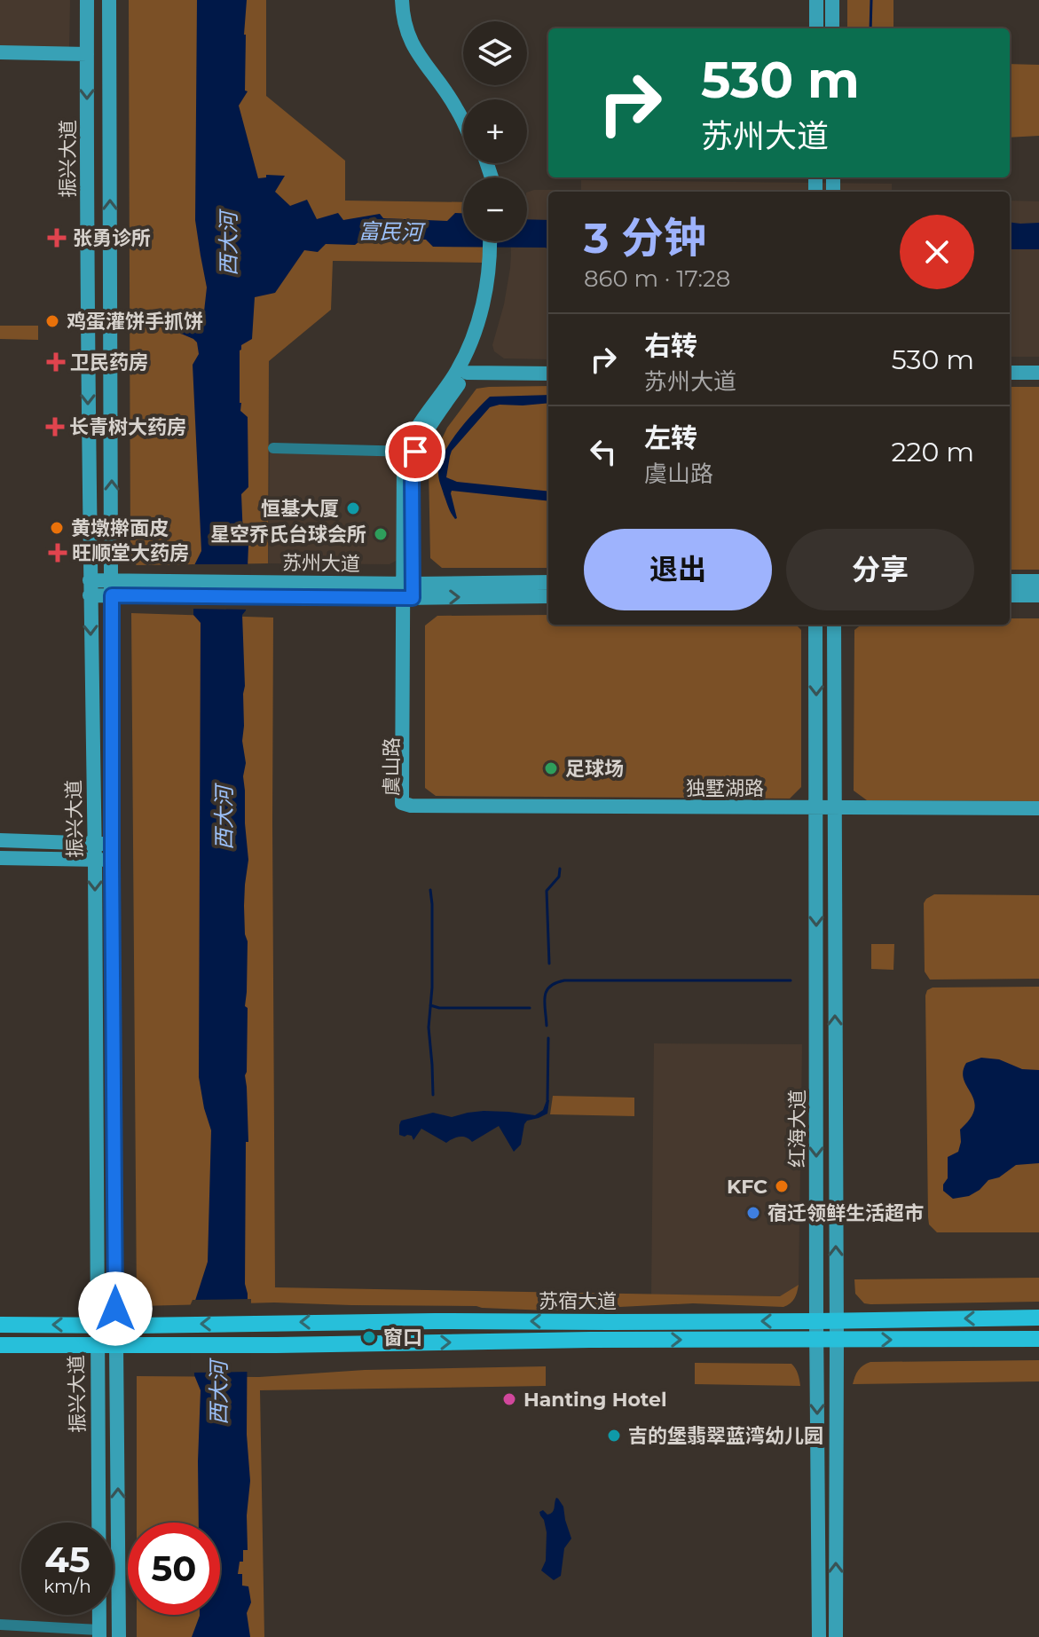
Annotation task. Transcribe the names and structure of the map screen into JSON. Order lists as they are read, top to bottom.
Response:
{
  "streets": {
    "main road": [
      "振兴大道",
      "苏州大道",
      "虞山路",
      "独墅湖路",
      "红海大道",
      "苏宿大道"
    ]
  },
  "crossings": [
    ["振兴大道", "苏州大道"],
    ["振兴大道", "苏宿大道"],
    ["苏州大道", "虞山路"],
    ["虞山路", "独墅湖路"],
    ["独墅湖路", "红海大道"],
    ["红海大道", "苏宿大道"]
  ],
  "water": ["富民河", "西大河"],
  "places": {
    "health": [
      "张勇诊所",
      "卫民药房",
      "长青树大药房",
      "旺顺堂大药房"
    ],
    "other": [
      "鸡蛋灌饼手抓饼",
      "恒基大厦",
      "黄墩擀面皮",
      "星空乔氏台球会所",
      "足球场",
      "KFC",
      "宿迁领鲜生活超市",
      "窗口",
      "Hanting Hotel",
      "吉的堡翡翠蓝湾幼儿园"
    ]
  },
  "page": {
    "map_buttons": ["+", "−"],
    "turn": ["530 m", "苏州大道"],
    "heading": ["3 分钟", "860 m · 17:28"],
    "list": [
      {
        "name": "右转",
        "note": "苏州大道",
        "value": "530 m"
      },
      {
        "name": "左转",
        "note": "虞山路",
        "value": "220 m"
      }
    ],
    "buttons": ["退出", "分享"],
    "speed": "45 km/h",
    "limit": "50"
  }
}
